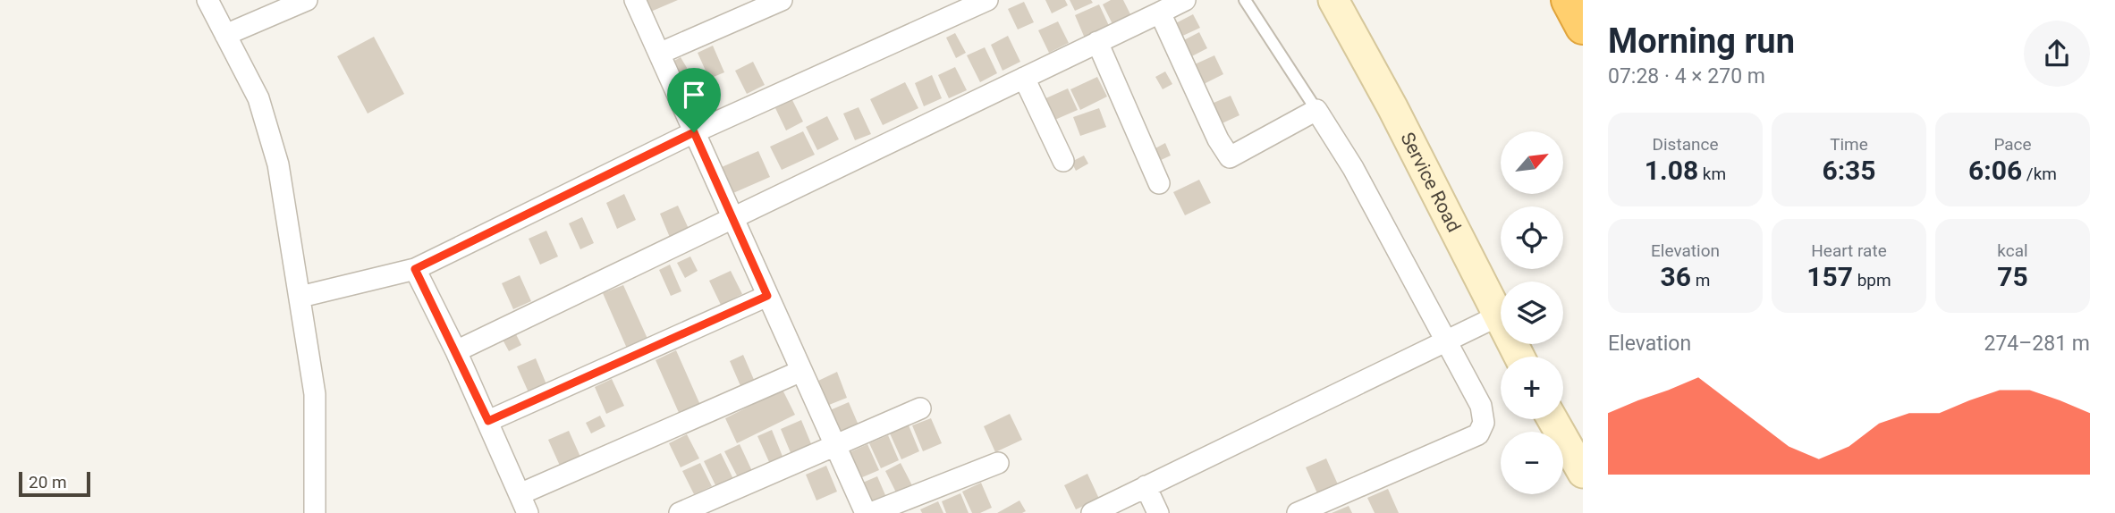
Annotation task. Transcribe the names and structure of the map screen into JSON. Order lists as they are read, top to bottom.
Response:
{
  "streets": {
    "main road": ["Service Road"]
  },
  "scale_bar": "20 m",
  "north": "top right",
  "page": {
    "heading": ["Morning run", "07:28 · 4 × 270 m"],
    "stats": [
      ["Distance", "1.08 km"],
      ["Time", "6:35"],
      ["Pace", "6:06 /km"],
      ["Elevation", "36 m"],
      ["Heart rate", "157 bpm"],
      ["kcal", "75"]
    ],
    "map_buttons": ["+", "−"],
    "chart": ["Elevation", "274–281 m"],
    "scale": "20 m"
  }
}
